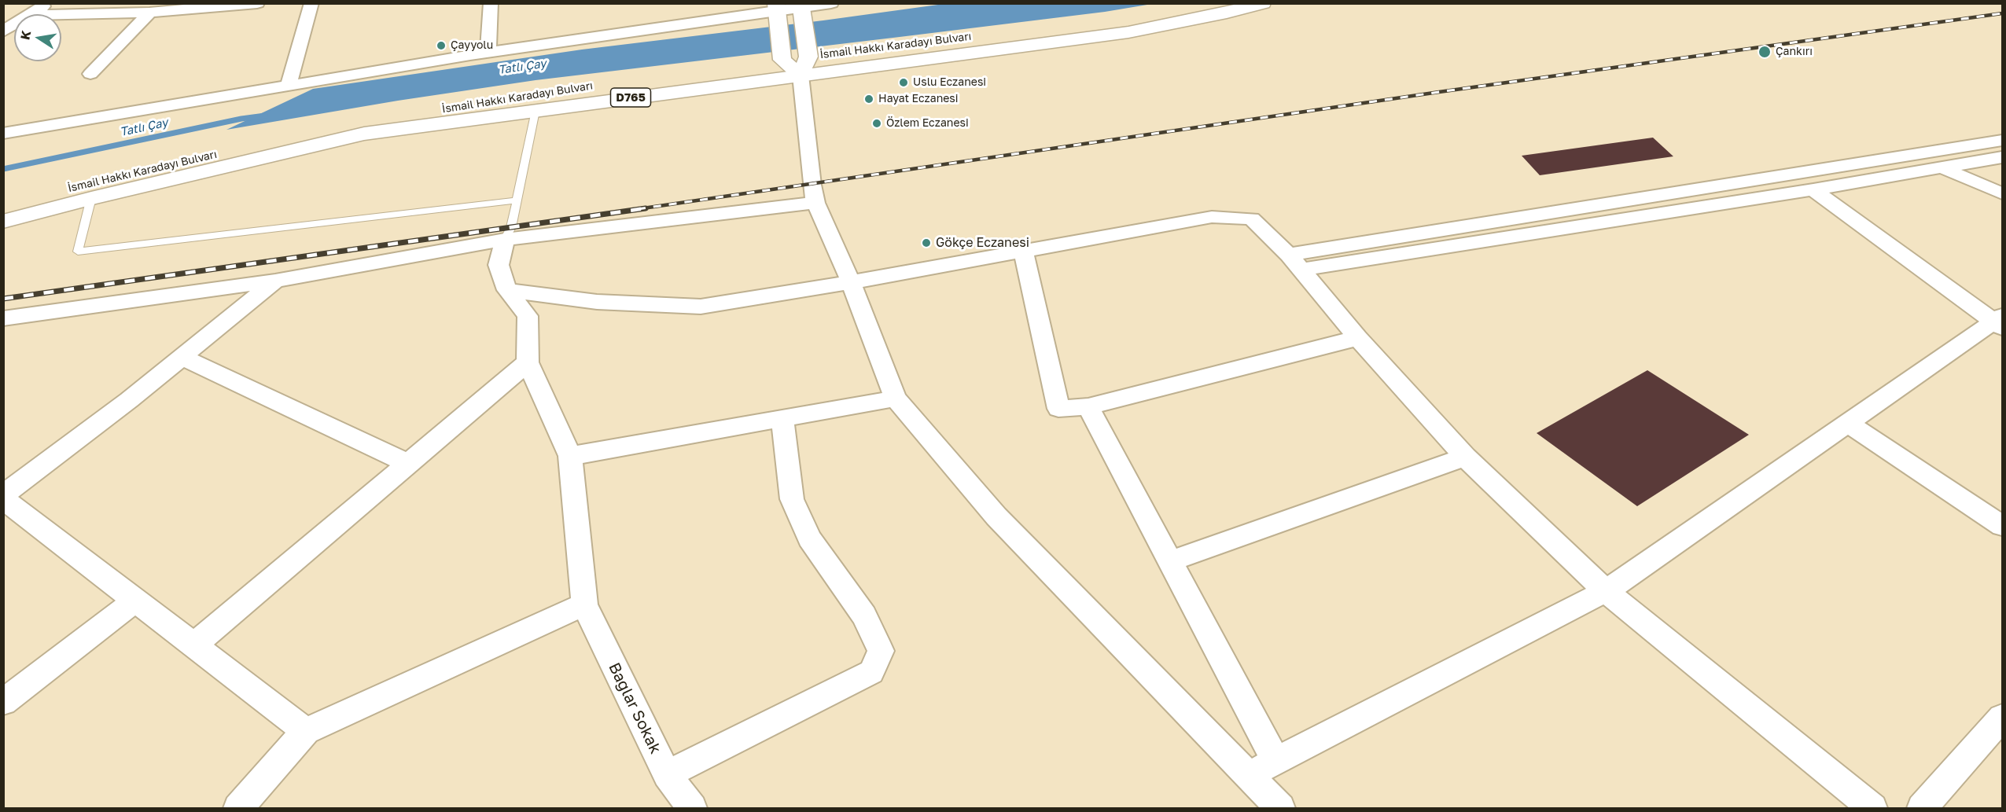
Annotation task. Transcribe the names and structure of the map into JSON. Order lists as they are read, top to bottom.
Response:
{
  "streets": {
    "main road": ["İsmail Hakkı Karadayı Bulvarı", "D765"],
    "street": ["Bağlar Sokak"]
  },
  "crossings": [
    ["İsmail Hakkı Karadayı Bulvarı", "D765"]
  ],
  "water": ["Tatlı Çay"],
  "places": [
    "Çayyolu",
    "Çankırı",
    "Uslu Eczanesi",
    "Hayat Eczanesi",
    "Özlem Eczanesi",
    "Gökçe Eczanesi"
  ],
  "north": "left"
}
